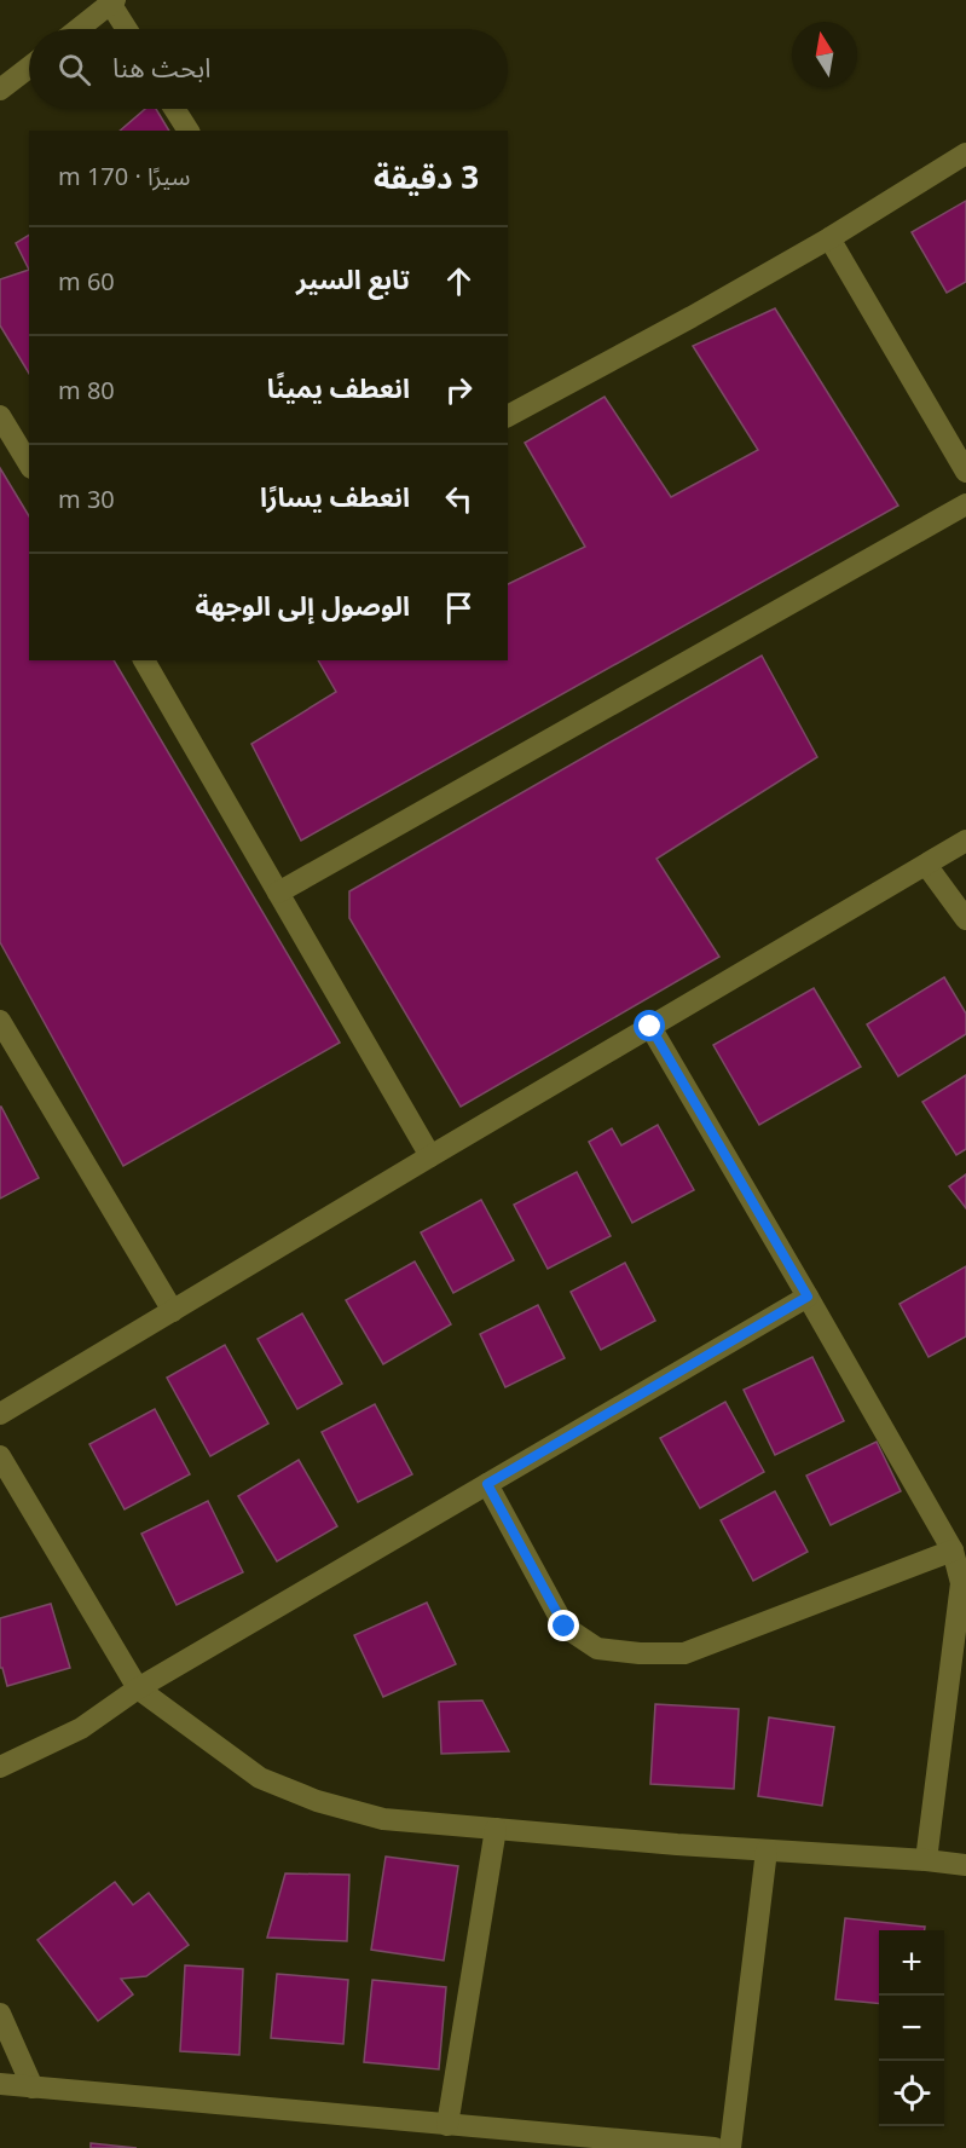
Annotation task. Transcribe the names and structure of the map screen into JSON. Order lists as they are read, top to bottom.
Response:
{
  "north": "top",
  "page": {
    "search": "ابحث هنا",
    "heading": ["3 دقيقة", "سيرًا · 170 m"],
    "list": [
      ["تابع السير", "60 m"],
      ["انعطف يمينًا", "80 m"],
      ["انعطف يسارًا", "30 m"],
      "الوصول إلى الوجهة"
    ],
    "map_buttons": ["+", "−"]
  }
}
